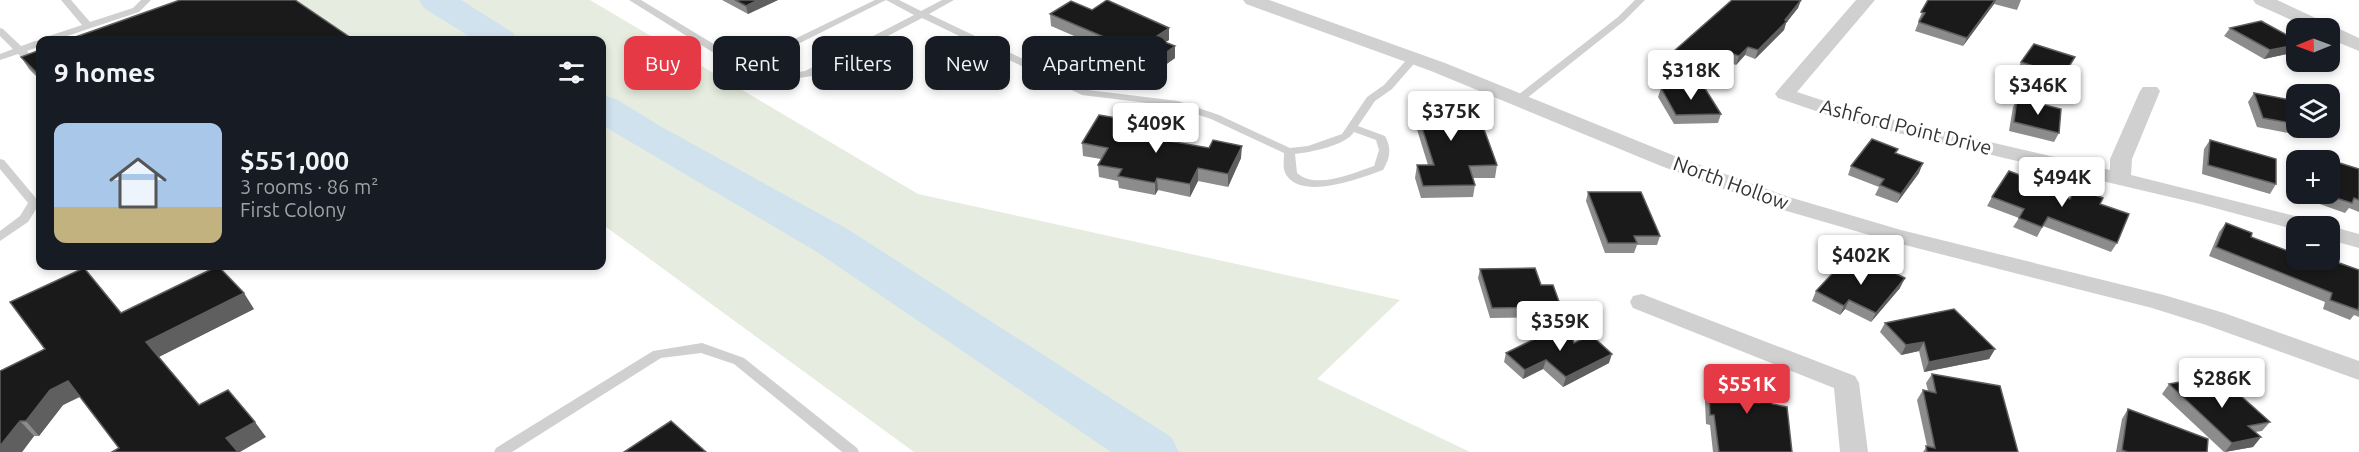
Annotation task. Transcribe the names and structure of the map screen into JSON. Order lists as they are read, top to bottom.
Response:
{
  "streets": {
    "street": ["Ashford Point Drive", "North Hollow"]
  },
  "north": "left",
  "page": {
    "map_buttons": ["+", "−"],
    "chip": [
      "Buy",
      "Rent",
      "Filters",
      "New",
      "Apartment"
    ],
    "heading": "9 homes",
    "price": [
      "$318K",
      "$346K",
      "$375K",
      "$409K",
      "$494K",
      "$402K",
      "$359K",
      "$286K",
      "$551K"
    ],
    "list": [
      {
        "name": "$551,000",
        "note": "3 rooms · 86 m² · First Colony"
      }
    ]
  }
}
